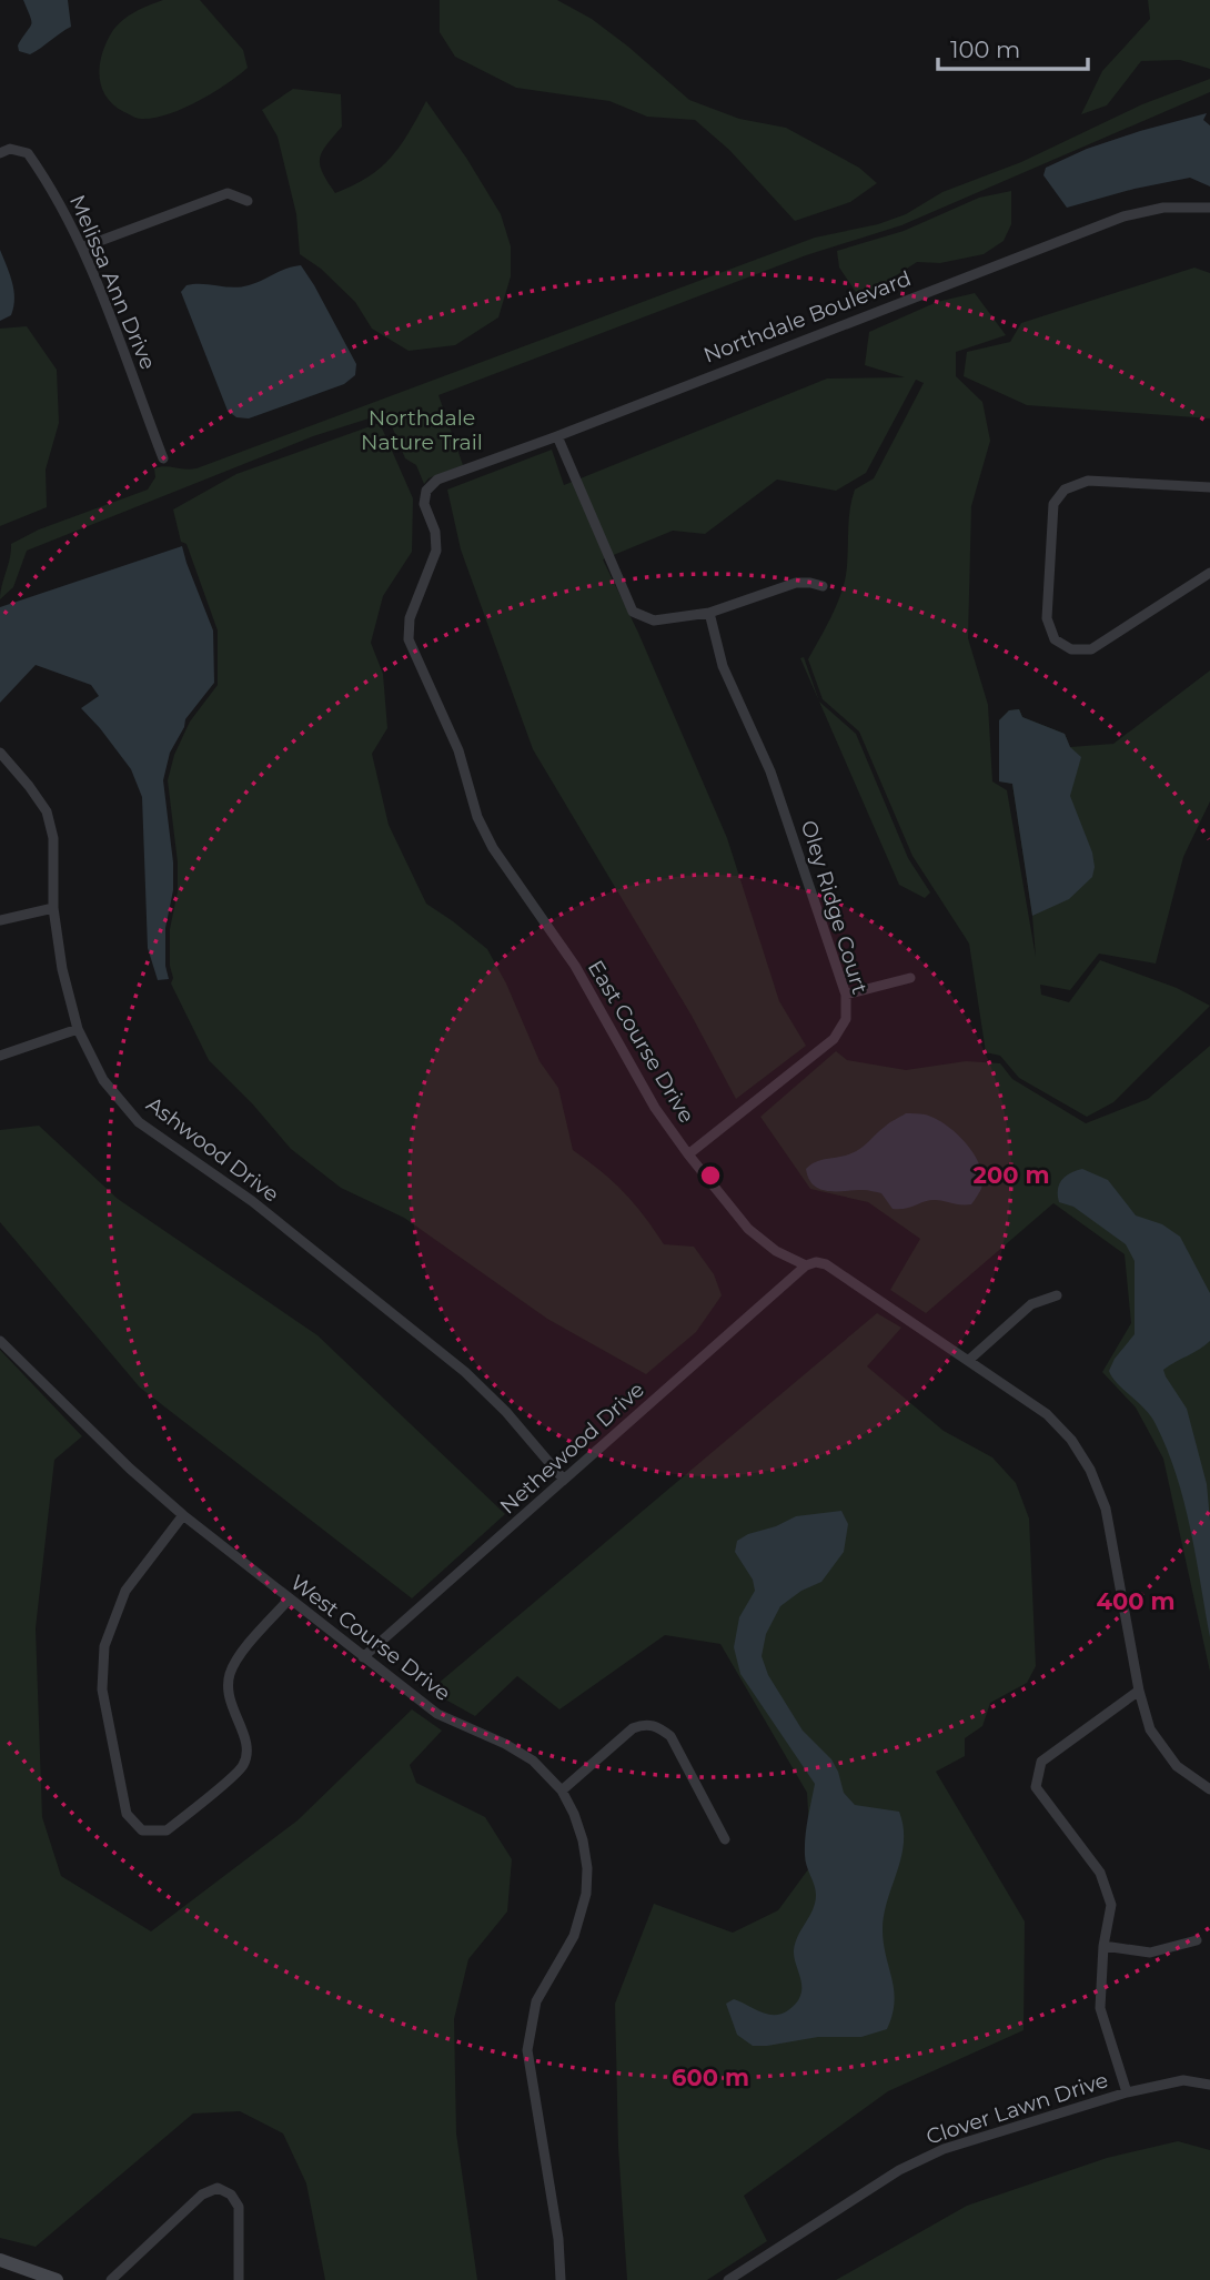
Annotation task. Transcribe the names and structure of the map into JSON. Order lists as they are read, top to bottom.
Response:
{
  "streets": {
    "street": [
      "Melissa Ann Drive",
      "Northdale Boulevard",
      "Oley Ridge Court",
      "East Course Drive",
      "Ashwood Drive",
      "Nethewood Drive",
      "West Course Drive",
      "Clover Lawn Drive"
    ]
  },
  "crossings": [
    ["Northdale Boulevard", "East Course Drive"],
    ["Oley Ridge Court", "East Course Drive"],
    ["East Course Drive", "Nethewood Drive"],
    ["Ashwood Drive", "Nethewood Drive"],
    ["Nethewood Drive", "West Course Drive"]
  ],
  "parks": ["Northdale Nature Trail"],
  "scale_bar": "100 m",
  "rings": ["200 m", "400 m", "600 m"]
}
